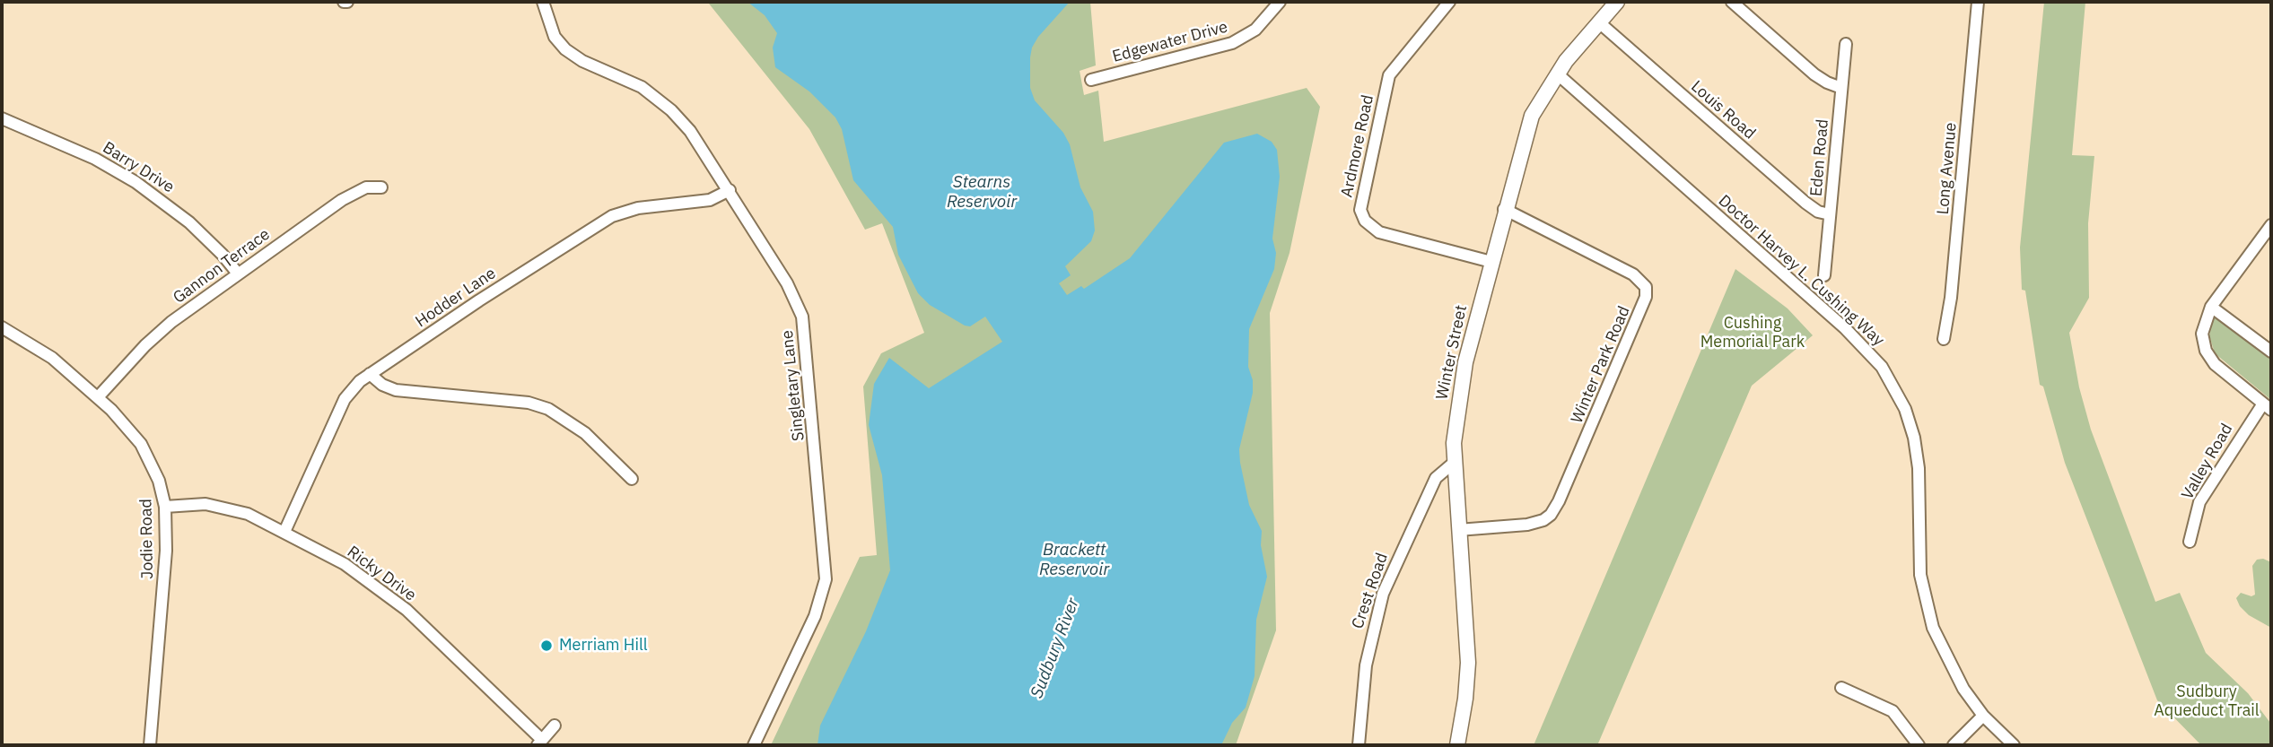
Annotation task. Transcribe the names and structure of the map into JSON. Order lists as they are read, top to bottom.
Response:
{
  "streets": {
    "main road": ["Winter Street"],
    "street": [
      "Edgewater Drive",
      "Louis Road",
      "Ardmore Road",
      "Eden Road",
      "Barry Drive",
      "Long Avenue",
      "Gannon Terrace",
      "Doctor Harvey L. Cushing Way",
      "Hodder Lane",
      "Winter Park Road",
      "Singletary Lane",
      "Valley Road",
      "Jodie Road",
      "Ricky Drive",
      "Crest Road"
    ]
  },
  "crossings": [
    ["Louis Road", "Eden Road"],
    ["Louis Road", "Winter Street"],
    ["Ardmore Road", "Winter Street"],
    ["Barry Drive", "Gannon Terrace"],
    ["Gannon Terrace", "Jodie Road"],
    ["Doctor Harvey L. Cushing Way", "Winter Street"],
    ["Hodder Lane", "Singletary Lane"],
    ["Hodder Lane", "Ricky Drive"],
    ["Winter Street", "Winter Park Road"],
    ["Winter Street", "Crest Road"],
    ["Jodie Road", "Ricky Drive"]
  ],
  "water": ["Stearns Reservoir", "Brackett Reservoir", "Sudbury River"],
  "parks": ["Cushing Memorial Park", "Sudbury Aqueduct Trail"],
  "places": ["Merriam Hill"]
}
